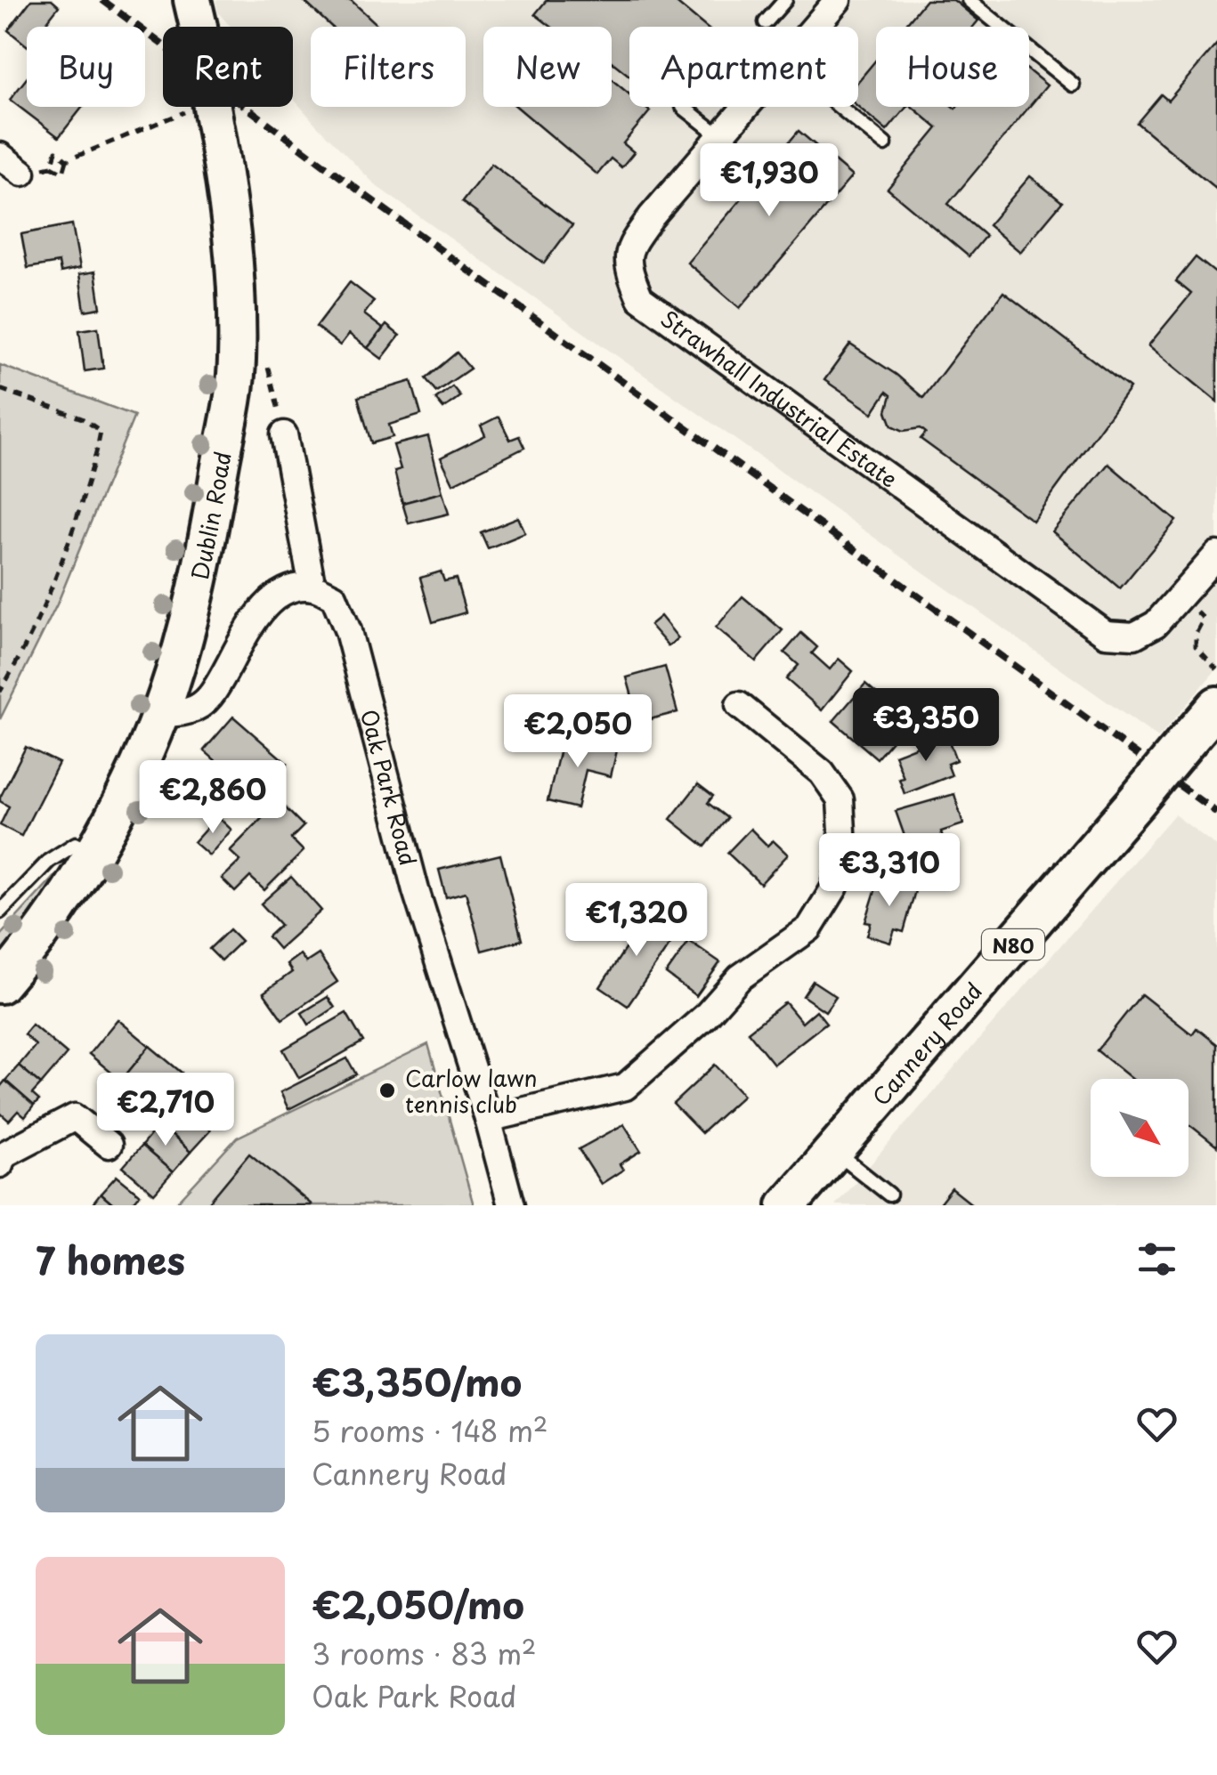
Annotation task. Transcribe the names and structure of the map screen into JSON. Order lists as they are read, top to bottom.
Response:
{
  "streets": {
    "main road": ["Dublin Road", "N80", "Cannery Road"],
    "street": ["Strawhall Industrial Estate", "Oak Park Road"]
  },
  "places": ["Carlow lawn tennis club"],
  "north": "bottom right",
  "page": {
    "chip": [
      "Buy",
      "Rent",
      "Filters",
      "New",
      "Apartment",
      "House"
    ],
    "price": [
      "€1,930",
      "€3,350",
      "€2,050",
      "€2,860",
      "€3,310",
      "€1,320",
      "€2,710"
    ],
    "heading": "7 homes",
    "list": [
      {
        "name": "€3,350/mo",
        "note": "5 rooms · 148 m² · Cannery Road"
      },
      {
        "name": "€2,050/mo",
        "note": "3 rooms · 83 m² · Oak Park Road"
      }
    ]
  }
}
